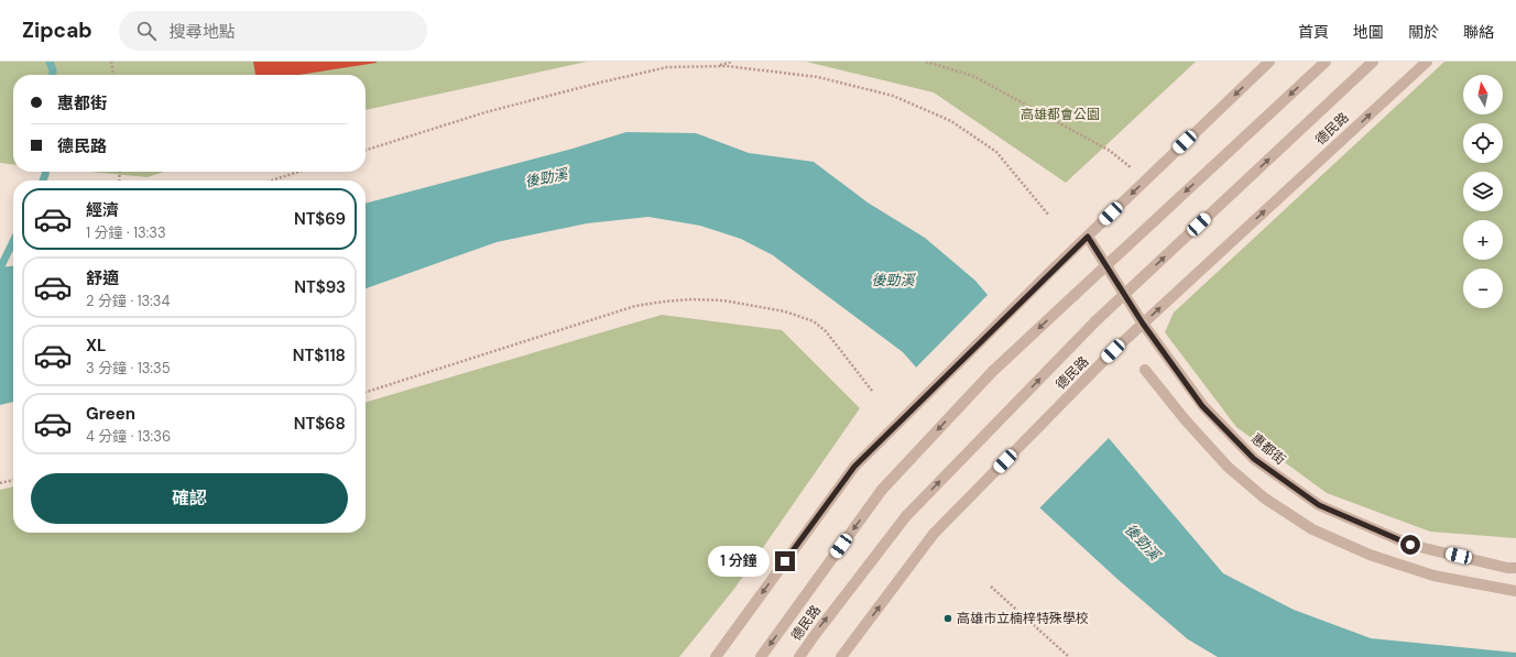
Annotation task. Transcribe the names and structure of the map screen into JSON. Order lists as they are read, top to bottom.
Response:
{
  "streets": {
    "street": ["德民路", "惠都街"]
  },
  "crossings": [
    ["德民路", "惠都街"]
  ],
  "water": ["後勁溪"],
  "parks": ["高雄都會公園"],
  "places": ["高雄市立楠梓特殊學校"],
  "north": "top",
  "page": {
    "header": "Zipcab",
    "search": "搜尋地點",
    "nav": [
      "首頁",
      "地圖",
      "關於",
      "聯絡"
    ],
    "map_buttons": ["+", "−"],
    "banner": ["惠都街", "德民路"],
    "list": [
      {
        "name": "經濟",
        "note": "1 分鐘 · 13:33",
        "value": "NT$69"
      },
      {
        "name": "舒適",
        "note": "2 分鐘 · 13:34",
        "value": "NT$93"
      },
      {
        "name": "XL",
        "note": "3 分鐘 · 13:35",
        "value": "NT$118"
      },
      {
        "name": "Green",
        "note": "4 分鐘 · 13:36",
        "value": "NT$68"
      }
    ],
    "buttons": "確認",
    "bubble": "1 分鐘"
  }
}
